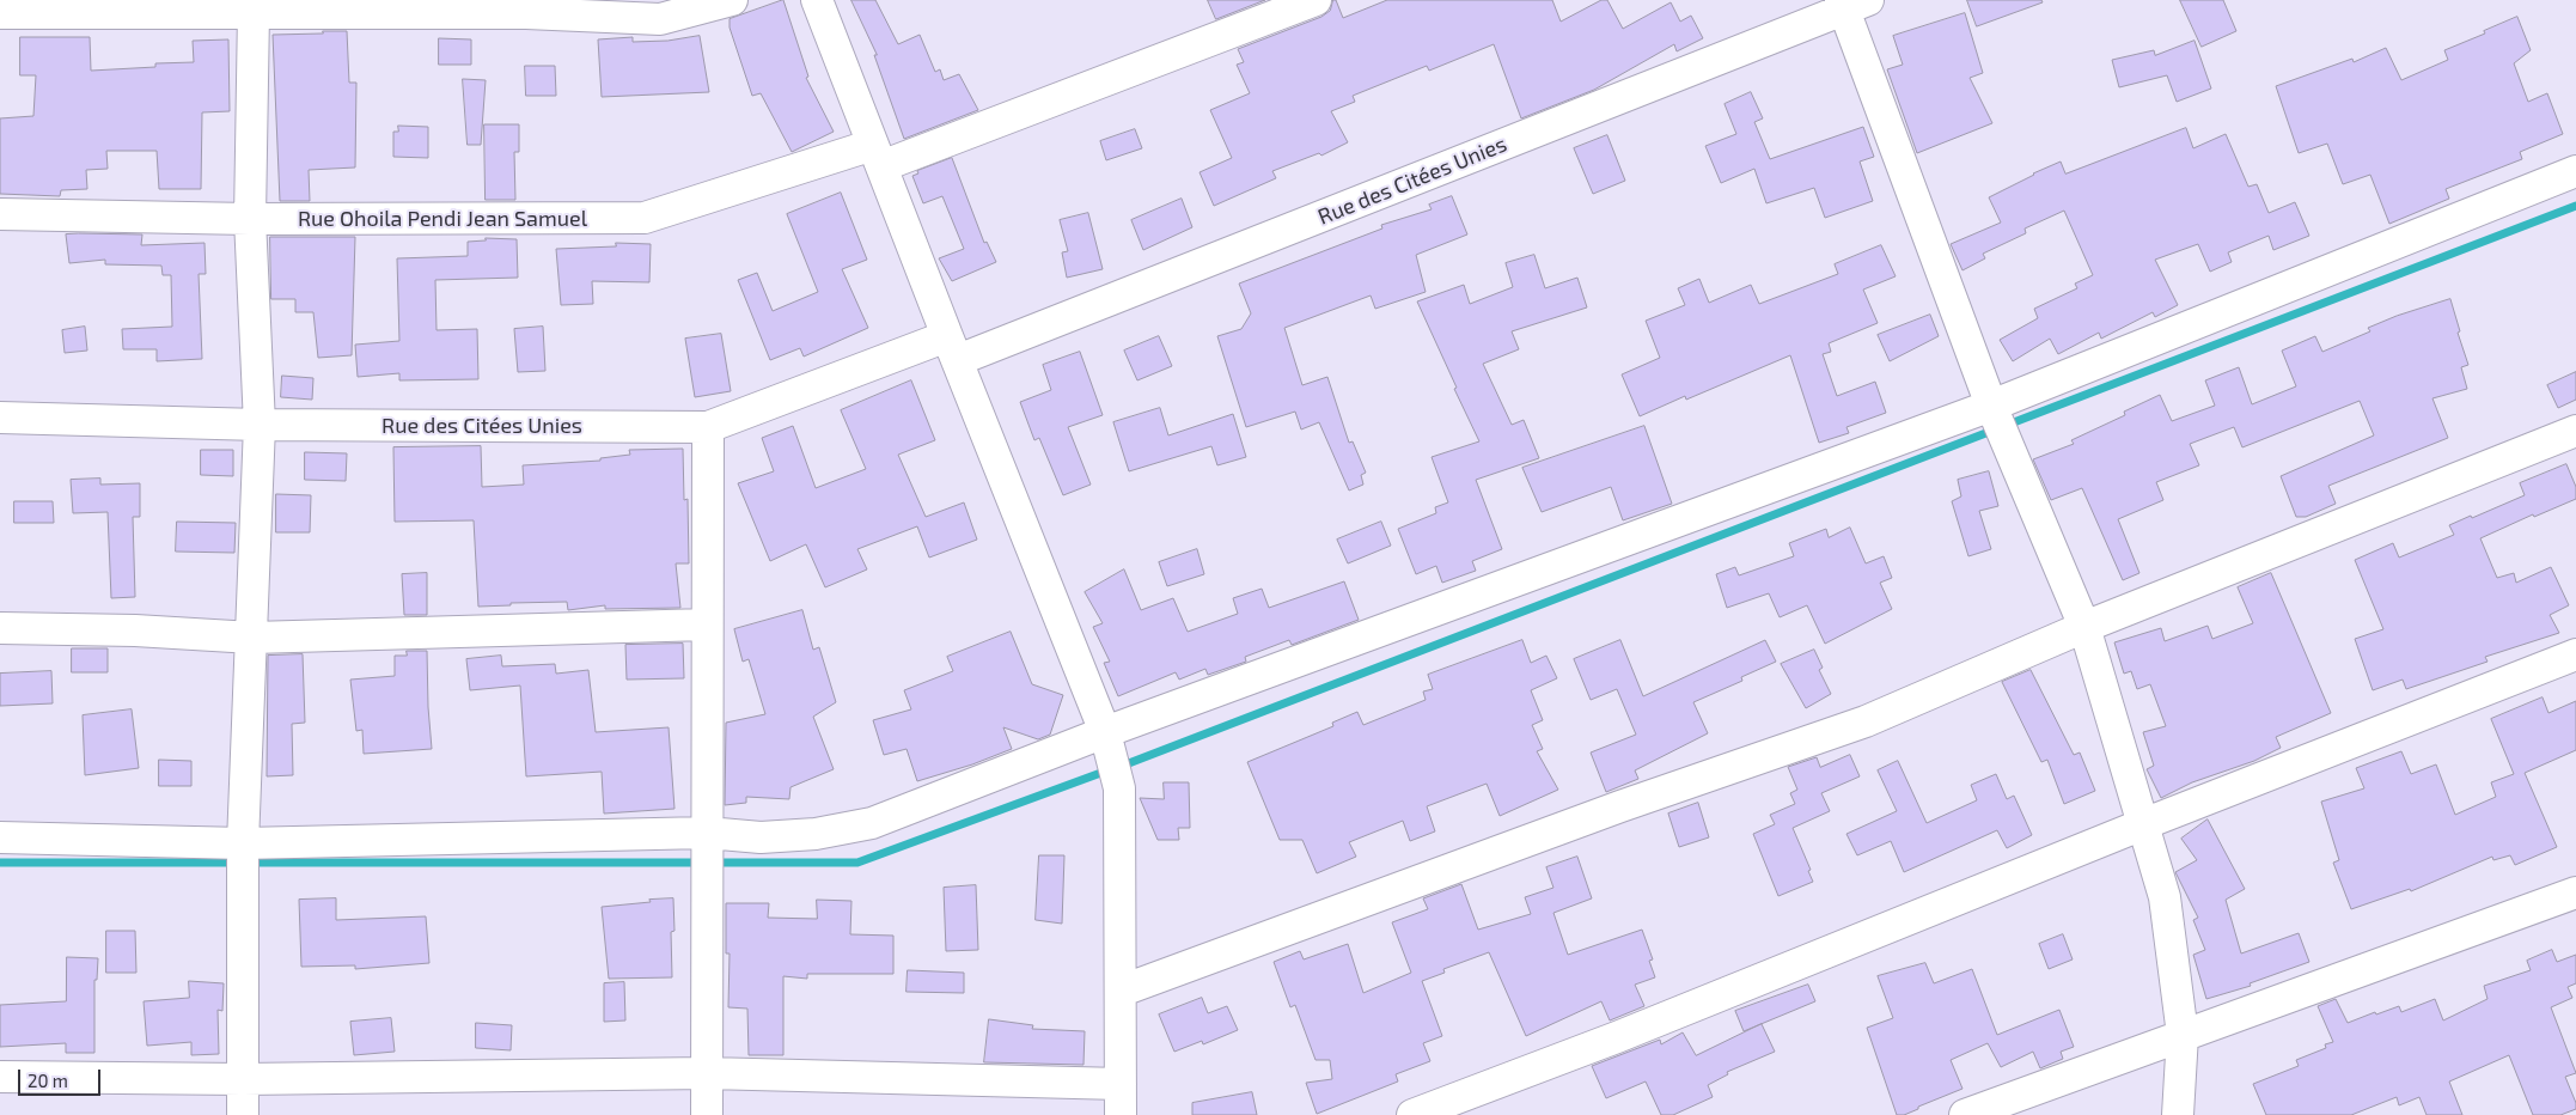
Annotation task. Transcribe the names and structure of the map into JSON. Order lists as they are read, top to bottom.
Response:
{
  "streets": {
    "street": ["Rue des Citées Unies", "Rue Ohoila Pendi Jean Samuel"]
  },
  "scale_bar": "20 m"
}
